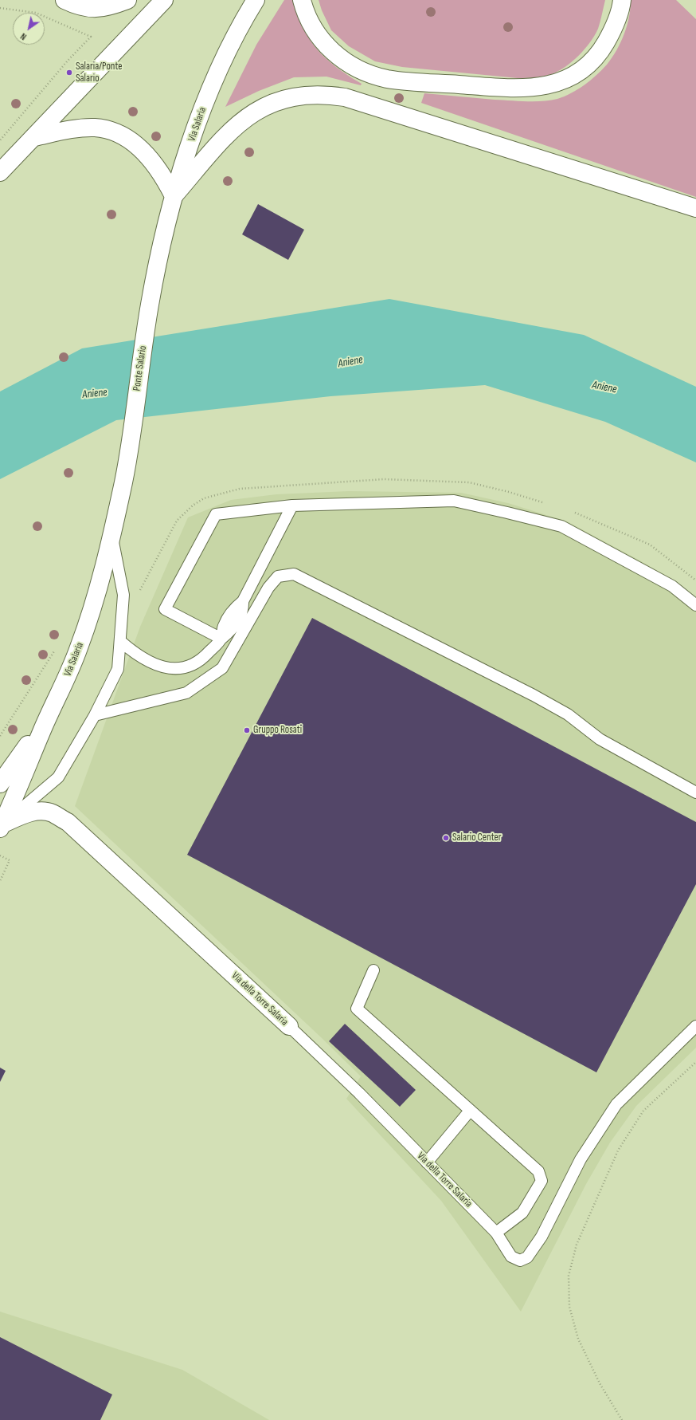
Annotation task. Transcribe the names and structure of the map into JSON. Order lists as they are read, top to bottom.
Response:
{
  "streets": {
    "main road": ["Via Salaria", "Ponte Salario", "Via della Torre Salaria"]
  },
  "crossings": [
    ["Via Salaria", "Ponte Salario"],
    ["Via Salaria", "Via della Torre Salaria"]
  ],
  "water": ["Aniene"],
  "places": ["Salaria/Ponte Salario", "Gruppo Rosati", "Salario Center"],
  "north": "bottom left"
}
